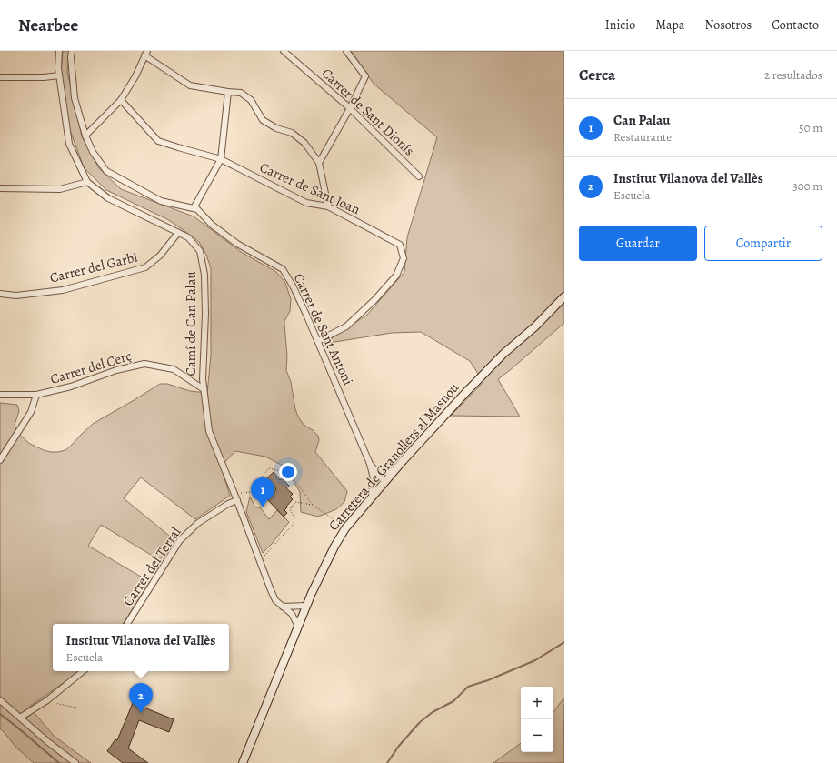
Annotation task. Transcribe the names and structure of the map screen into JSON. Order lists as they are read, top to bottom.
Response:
{
  "streets": {
    "main road": ["Carretera de Granollers al Masnou"],
    "street": [
      "Carrer de Sant Dionís",
      "Carrer de Sant Joan",
      "Carrer del Garbí",
      "Camí de Can Palau",
      "Carrer de Sant Antoni",
      "Carrer del Cerç",
      "Carrer del Terral"
    ]
  },
  "crossings": [
    ["Carrer de Sant Joan", "Carrer de Sant Antoni"],
    ["Carrer del Garbí", "Camí de Can Palau"],
    ["Camí de Can Palau", "Carrer del Cerç"],
    ["Camí de Can Palau", "Carretera de Granollers al Masnou"],
    ["Camí de Can Palau", "Carrer del Terral"],
    ["Carrer de Sant Antoni", "Carretera de Granollers al Masnou"]
  ],
  "page": {
    "header": "Nearbee",
    "nav": [
      "Inicio",
      "Mapa",
      "Nosotros",
      "Contacto"
    ],
    "heading": ["Cerca", "2 resultados"],
    "list": [
      {
        "mark": "1",
        "name": "Can Palau",
        "note": "Restaurante",
        "value": "50 m"
      },
      {
        "mark": "2",
        "name": "Institut Vilanova del Vallès",
        "note": "Escuela",
        "value": "300 m"
      }
    ],
    "buttons": ["Guardar", "Compartir"],
    "pins": ["1", "2"],
    "popup": ["Institut Vilanova del Vallès", "Escuela"],
    "map_buttons": ["+", "−"]
  }
}
